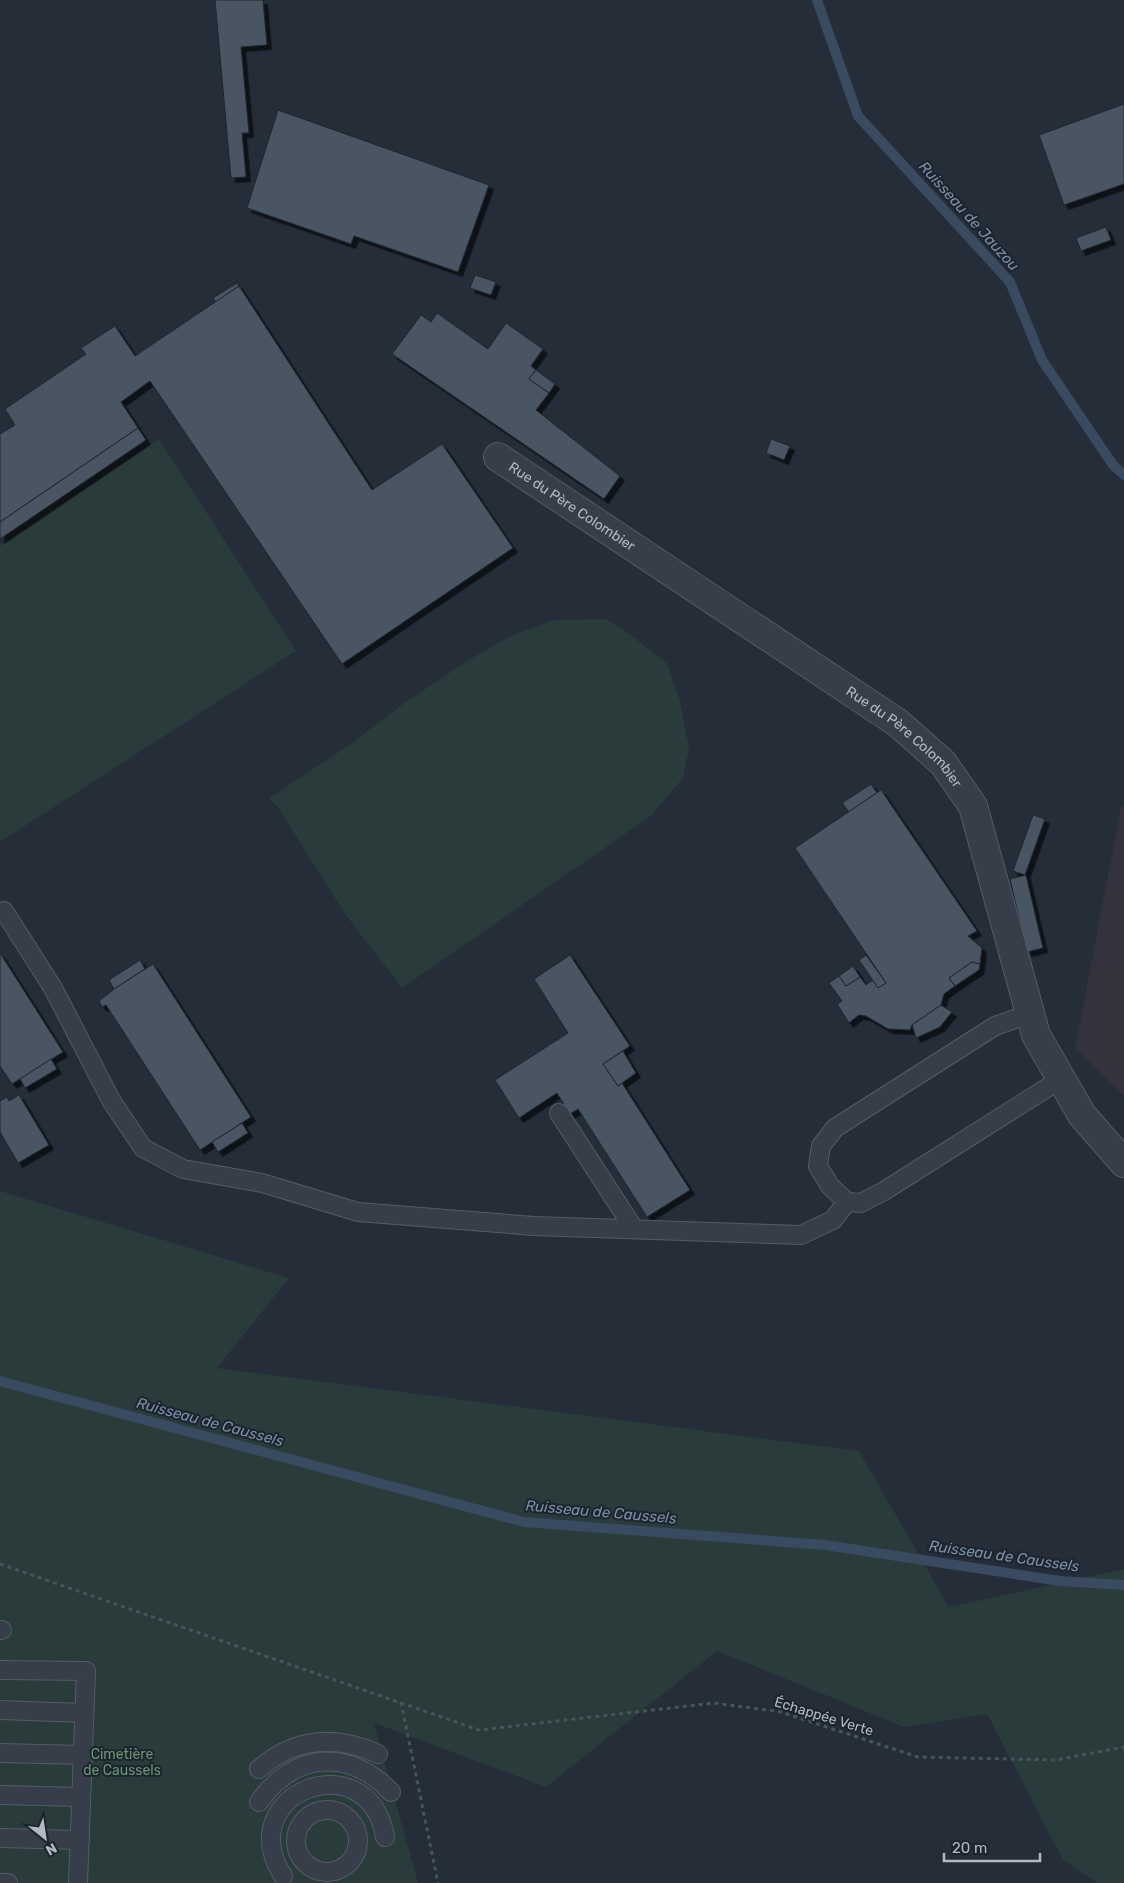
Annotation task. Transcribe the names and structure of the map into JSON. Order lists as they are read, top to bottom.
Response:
{
  "streets": {
    "street": ["Rue du Père Colombier"],
    "path": ["Échappée Verte"]
  },
  "water": ["Ruisseau de Jauzou", "Ruisseau de Caussels"],
  "parks": ["Cimetière de Caussels"],
  "scale_bar": "20 m",
  "north": "bottom right"
}
